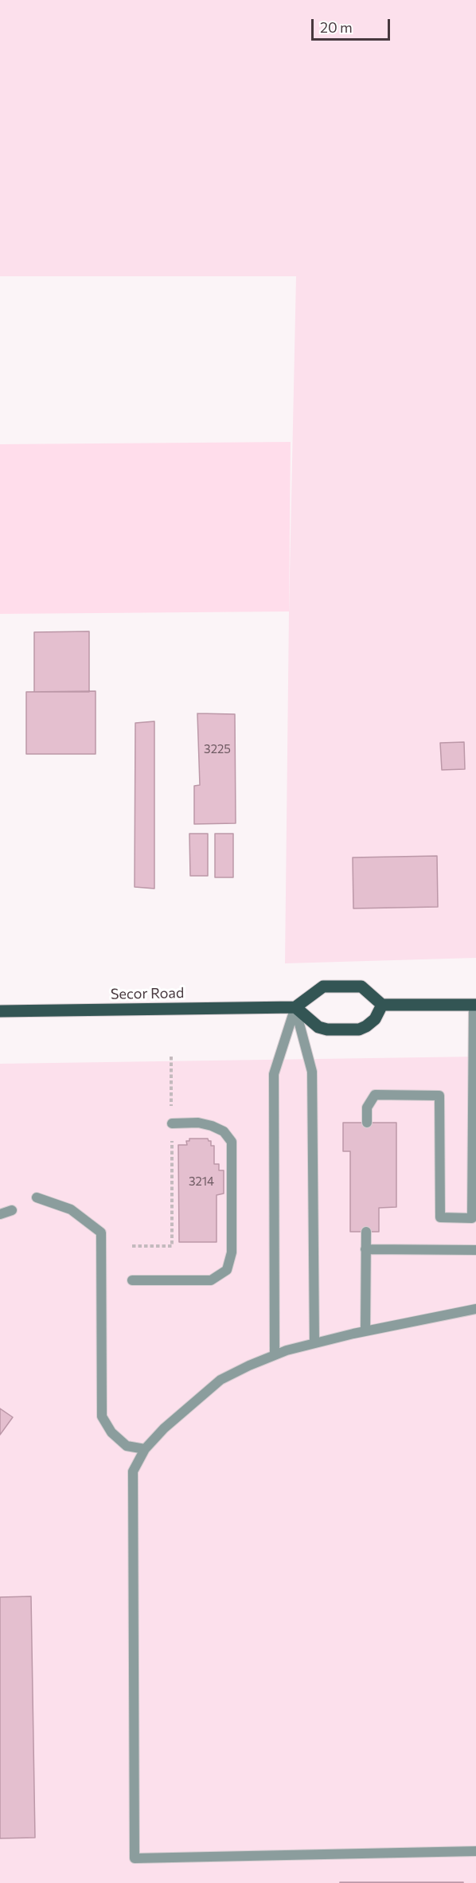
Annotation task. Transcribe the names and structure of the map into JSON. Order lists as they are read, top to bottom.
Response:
{
  "streets": {
    "main road": ["Secor Road"]
  },
  "house_numbers": ["3225", "3214"],
  "scale_bar": "20 m"
}
